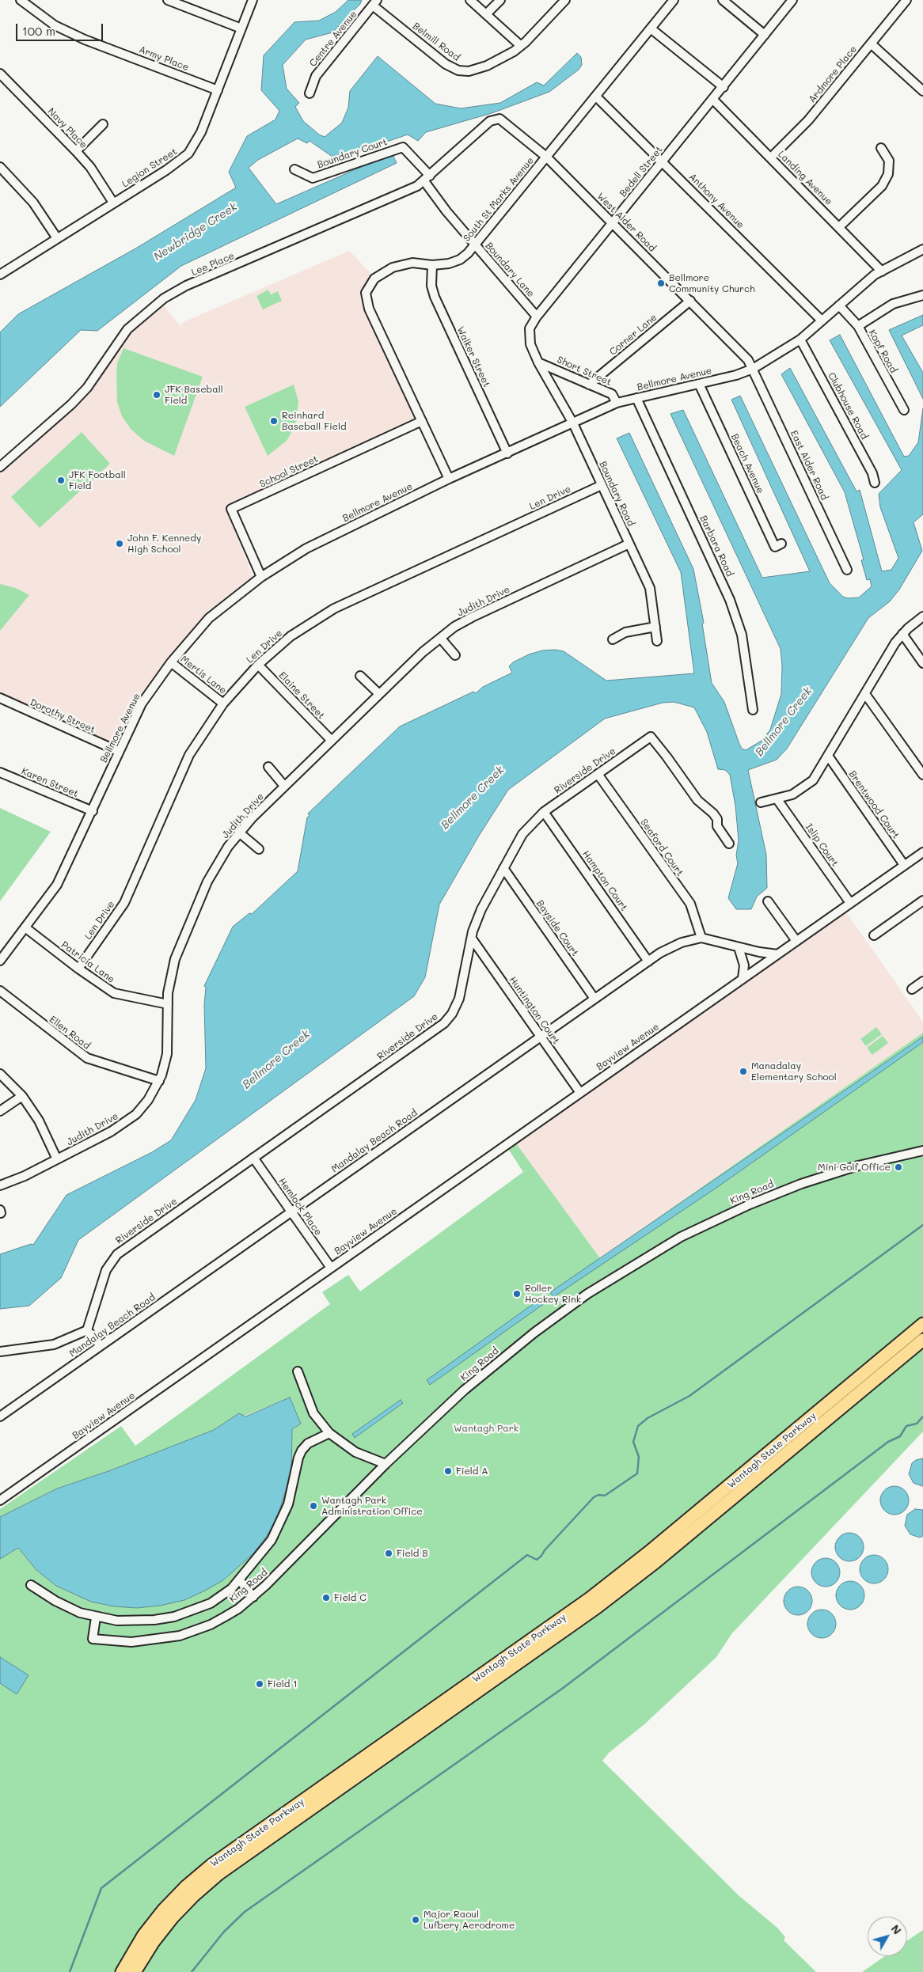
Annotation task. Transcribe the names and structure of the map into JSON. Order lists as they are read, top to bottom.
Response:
{
  "streets": {
    "highway": ["Wantagh State Parkway"],
    "street": [
      "Centre Avenue",
      "Belmill Road",
      "Army Place",
      "Ardmore Place",
      "Navy Place",
      "Boundary Court",
      "Legion Street",
      "Bedell Street",
      "Landing Avenue",
      "South St Marks Avenue",
      "Anthony Avenue",
      "West Alder Road",
      "Lee Place",
      "Boundary Lane",
      "Corner Lane",
      "Kopf Road",
      "Walker Street",
      "Short Street",
      "Bellmore Avenue",
      "Clubhouse Road",
      "Beach Avenue",
      "East Alder Road",
      "School Street",
      "Boundary Road",
      "Len Drive",
      "Barbara Road",
      "Judith Drive",
      "Mertis Lane",
      "Elaine Street",
      "Dorothy Street",
      "Riverside Drive",
      "Karen Street",
      "Brentwood Court",
      "Islip Court",
      "Seaford Court",
      "Hampton Court",
      "Bayside Court",
      "Patricia Lane",
      "Huntington Court",
      "Ellen Road",
      "Bayview Avenue",
      "Mandalay Beach Road",
      "King Road",
      "Hemlock Place"
    ]
  },
  "crossings": [
    ["Centre Avenue", "Belmill Road"],
    ["Army Place", "Legion Street"],
    ["Ardmore Place", "Landing Avenue"],
    ["Navy Place", "Legion Street"],
    ["Boundary Court", "Lee Place"],
    ["Boundary Court", "Boundary Lane"],
    ["Bedell Street", "Landing Avenue"],
    ["Bedell Street", "Anthony Avenue"],
    ["Bedell Street", "West Alder Road"],
    ["Bedell Street", "Boundary Lane"],
    ["Bedell Street", "Short Street"],
    ["Bedell Street", "Boundary Road"],
    ["Landing Avenue", "Bellmore Avenue"],
    ["South St Marks Avenue", "Anthony Avenue"],
    ["South St Marks Avenue", "West Alder Road"],
    ["South St Marks Avenue", "Boundary Lane"],
    ["South St Marks Avenue", "Walker Street"],
    ["South St Marks Avenue", "Bellmore Avenue"],
    ["South St Marks Avenue", "School Street"],
    ["Anthony Avenue", "Bellmore Avenue"],
    ["West Alder Road", "Lee Place"],
    ["West Alder Road", "Corner Lane"],
    ["West Alder Road", "Bellmore Avenue"],
    ["West Alder Road", "East Alder Road"],
    ["Lee Place", "Boundary Lane"],
    ["Corner Lane", "Short Street"],
    ["Kopf Road", "Bellmore Avenue"],
    ["Walker Street", "Bellmore Avenue"],
    ["Short Street", "Bellmore Avenue"],
    ["Short Street", "Boundary Road"],
    ["Bellmore Avenue", "Clubhouse Road"],
    ["Bellmore Avenue", "Beach Avenue"],
    ["Bellmore Avenue", "East Alder Road"],
    ["Bellmore Avenue", "School Street"],
    ["Bellmore Avenue", "Boundary Road"],
    ["Bellmore Avenue", "Barbara Road"],
    ["Bellmore Avenue", "Mertis Lane"],
    ["Bellmore Avenue", "Dorothy Street"],
    ["Bellmore Avenue", "Karen Street"],
    ["Bellmore Avenue", "Patricia Lane"],
    ["Boundary Road", "Len Drive"],
    ["Boundary Road", "Judith Drive"],
    ["Len Drive", "Mertis Lane"],
    ["Len Drive", "Elaine Street"],
    ["Len Drive", "Patricia Lane"],
    ["Judith Drive", "Elaine Street"],
    ["Judith Drive", "Patricia Lane"],
    ["Judith Drive", "Ellen Road"],
    ["Riverside Drive", "Seaford Court"],
    ["Riverside Drive", "Hampton Court"],
    ["Riverside Drive", "Bayside Court"],
    ["Riverside Drive", "Huntington Court"],
    ["Riverside Drive", "Hemlock Place"],
    ["Brentwood Court", "Bayview Avenue"],
    ["Islip Court", "Bayview Avenue"],
    ["Seaford Court", "Mandalay Beach Road"],
    ["Hampton Court", "Mandalay Beach Road"],
    ["Bayside Court", "Mandalay Beach Road"],
    ["Huntington Court", "Bayview Avenue"],
    ["Huntington Court", "Mandalay Beach Road"],
    ["Bayview Avenue", "Hemlock Place"],
    ["Mandalay Beach Road", "Hemlock Place"]
  ],
  "water": ["Newbridge Creek", "Bellmore Creek"],
  "parks": ["Wantagh Park"],
  "places": [
    "Bellmore Community Church",
    "JFK Baseball Field",
    "Reinhard Baseball Field",
    "JFK Football Field",
    "John F. Kennedy High School",
    "Manadalay Elementary School",
    "Mini Golf Office",
    "Roller Hockey Rink",
    "Field A",
    "Wantagh Park Administration Office",
    "Field B",
    "Field C",
    "Field 1",
    "Major Raoul Lufbery Aerodrome"
  ],
  "scale_bar": "100 m",
  "north": "top right"
}
